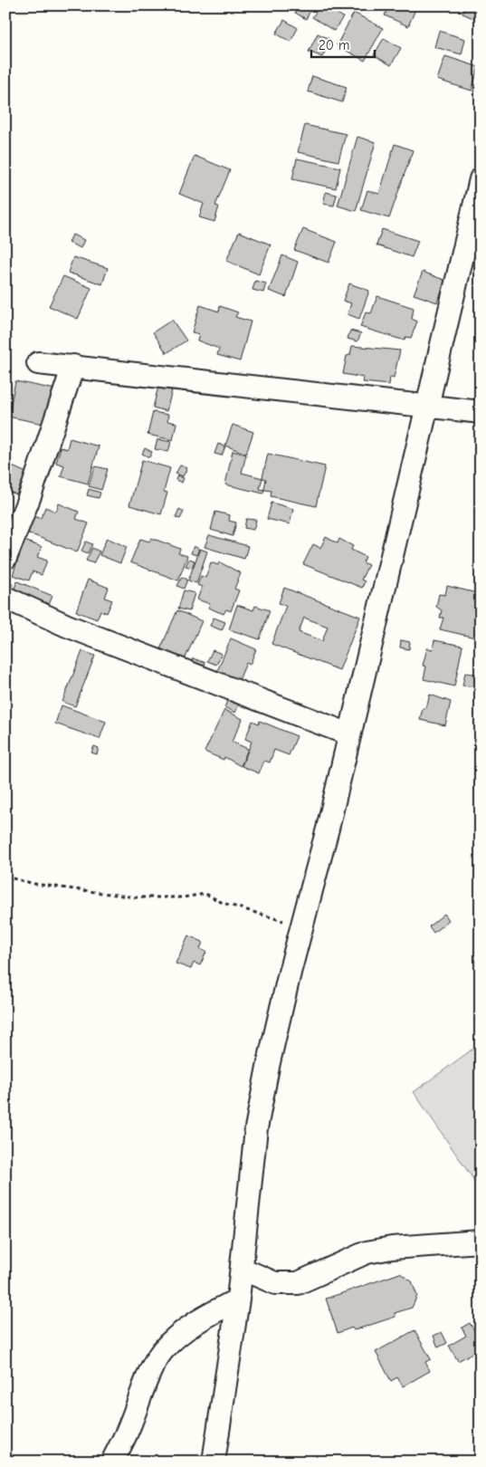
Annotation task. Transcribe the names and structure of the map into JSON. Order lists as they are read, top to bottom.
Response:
{
  "scale_bar": "20 m"
}
